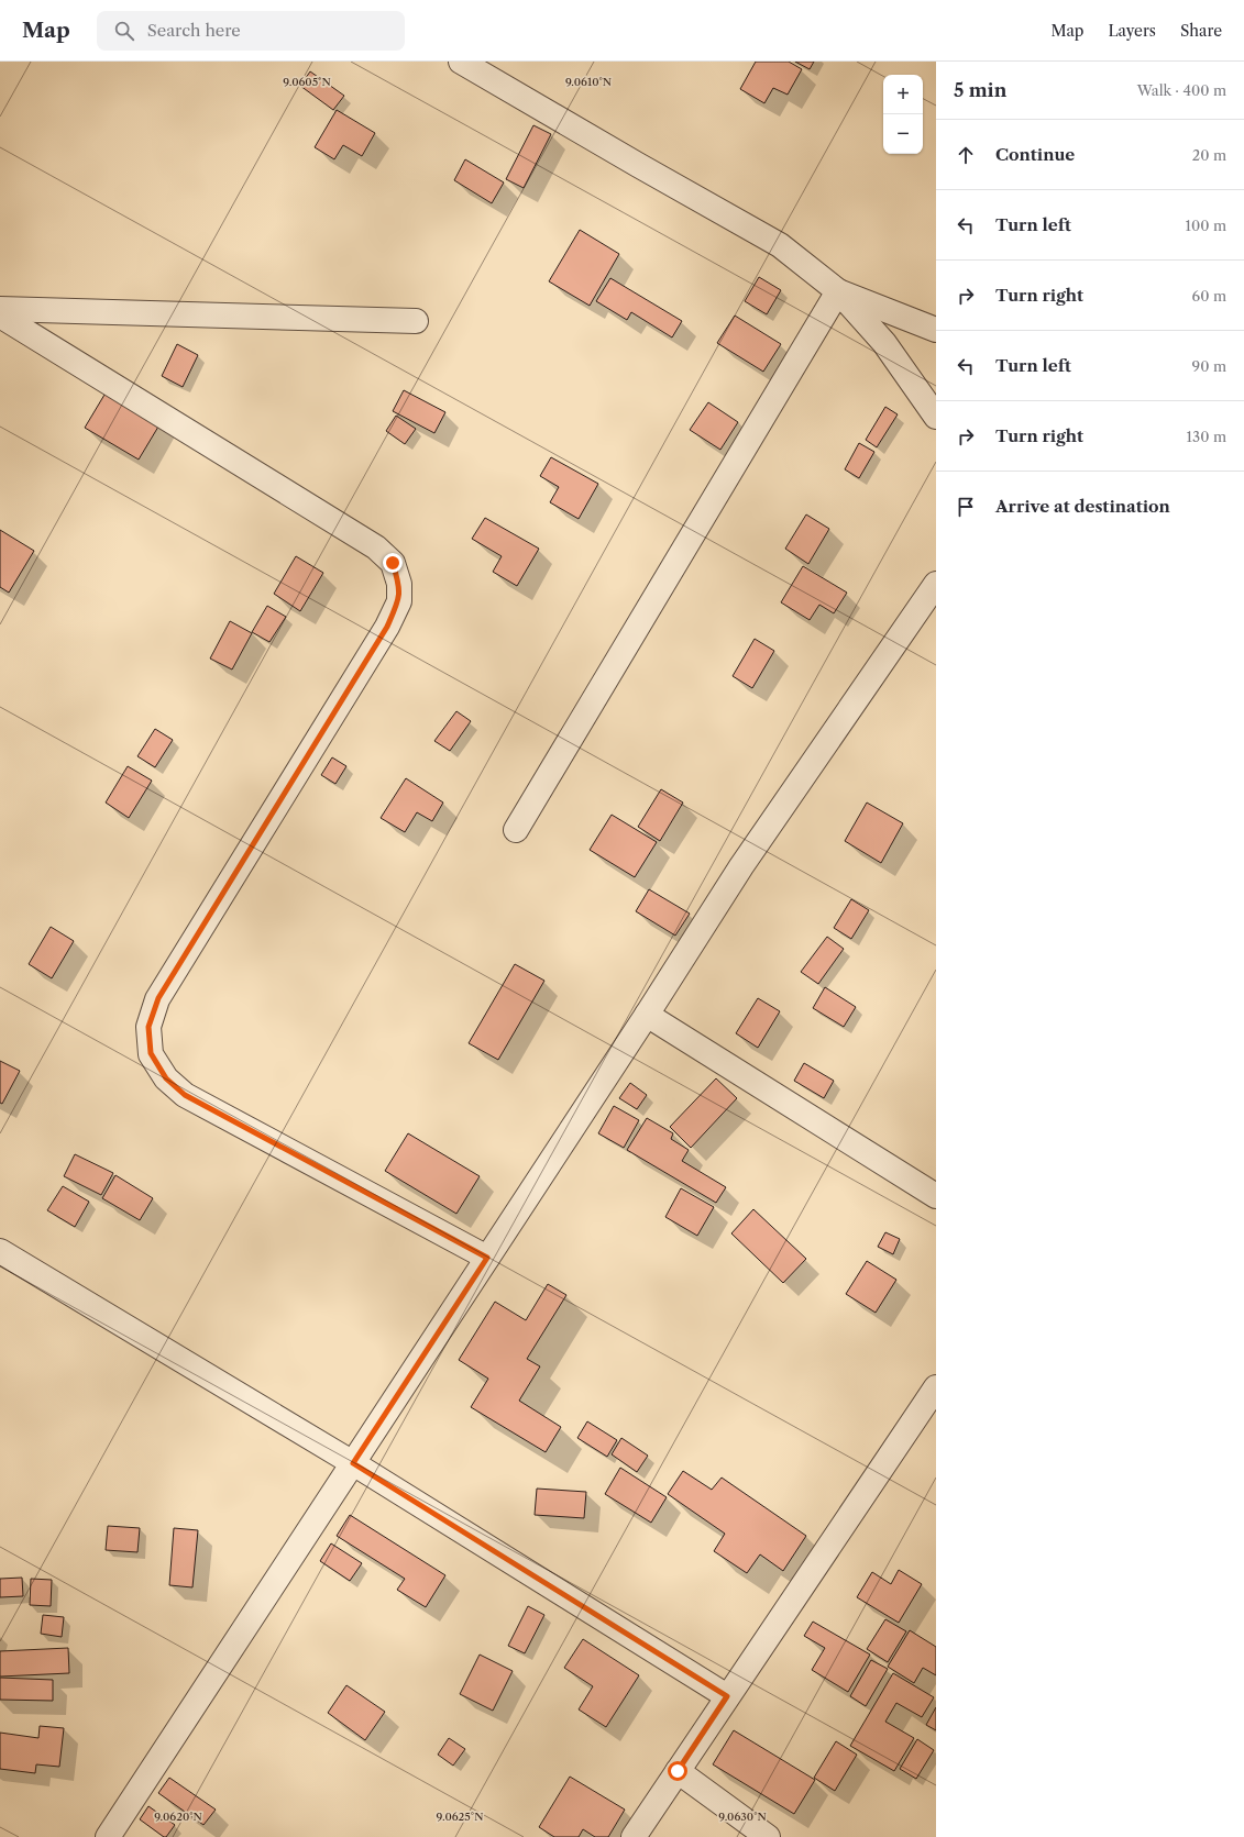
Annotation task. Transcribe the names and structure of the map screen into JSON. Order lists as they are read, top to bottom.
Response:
{
  "page": {
    "header": "Map",
    "search": "Search here",
    "nav": ["Map", "Layers", "Share"],
    "heading": ["5 min", "Walk · 400 m"],
    "map_buttons": ["+", "−"],
    "list": [
      ["Continue", "20 m"],
      ["Turn left", "100 m"],
      ["Turn right", "60 m"],
      ["Turn left", "90 m"],
      ["Turn right", "130 m"],
      "Arrive at destination"
    ]
  },
  "coordinates": [
    "9.0605°N",
    "9.0610°N",
    "9.0620°N",
    "9.0625°N",
    "9.0630°N"
  ]
}
